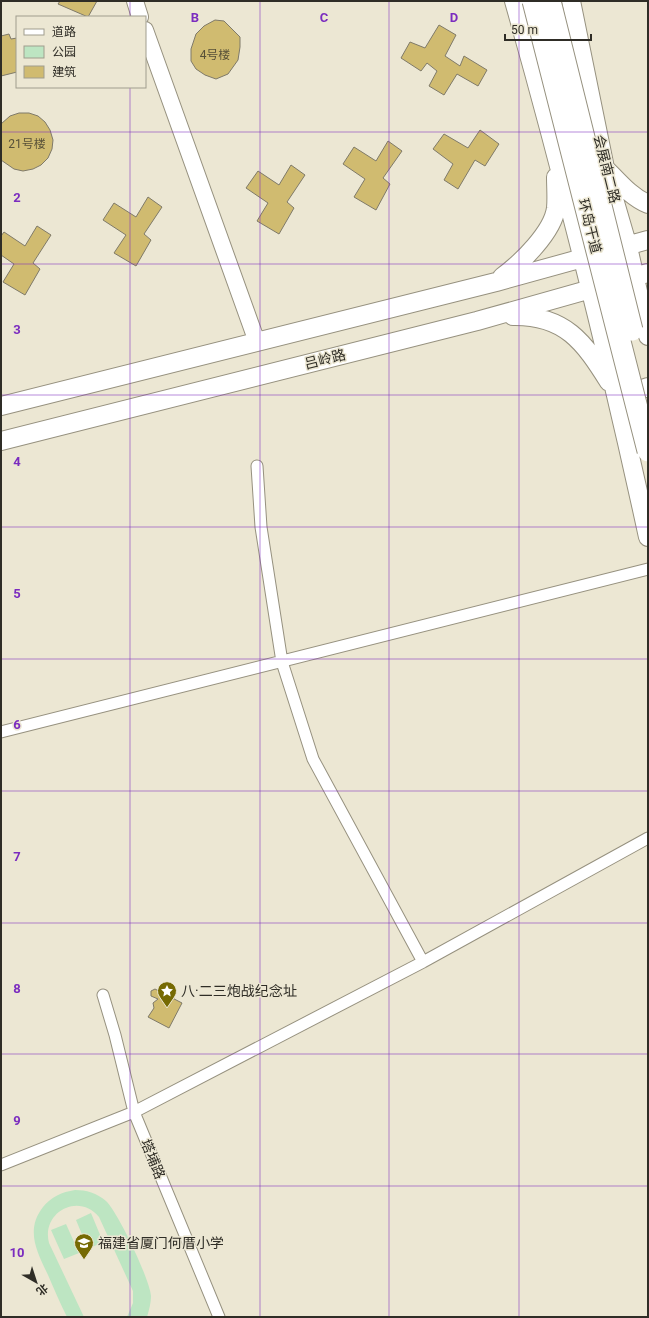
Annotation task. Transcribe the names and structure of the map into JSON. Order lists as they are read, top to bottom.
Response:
{
  "streets": {
    "highway": ["环岛干道"],
    "main road": ["会展南二路", "吕岭路"],
    "street": ["塔埔路"]
  },
  "crossings": [
    ["会展南二路", "吕岭路"]
  ],
  "places": {
    "place": ["八·二三炮战纪念址"],
    "school or university": ["福建省厦门何厝小学"]
  },
  "house_numbers": ["4号楼", "21号楼"],
  "legend": ["道路", "公园", "建筑"],
  "scale_bar": "50 m",
  "north": "bottom right",
  "grid": {
    "columns": ["B", "C", "D"],
    "rows": [
      "2",
      "3",
      "4",
      "5",
      "6",
      "7",
      "8",
      "9",
      "10"
    ]
  }
}
